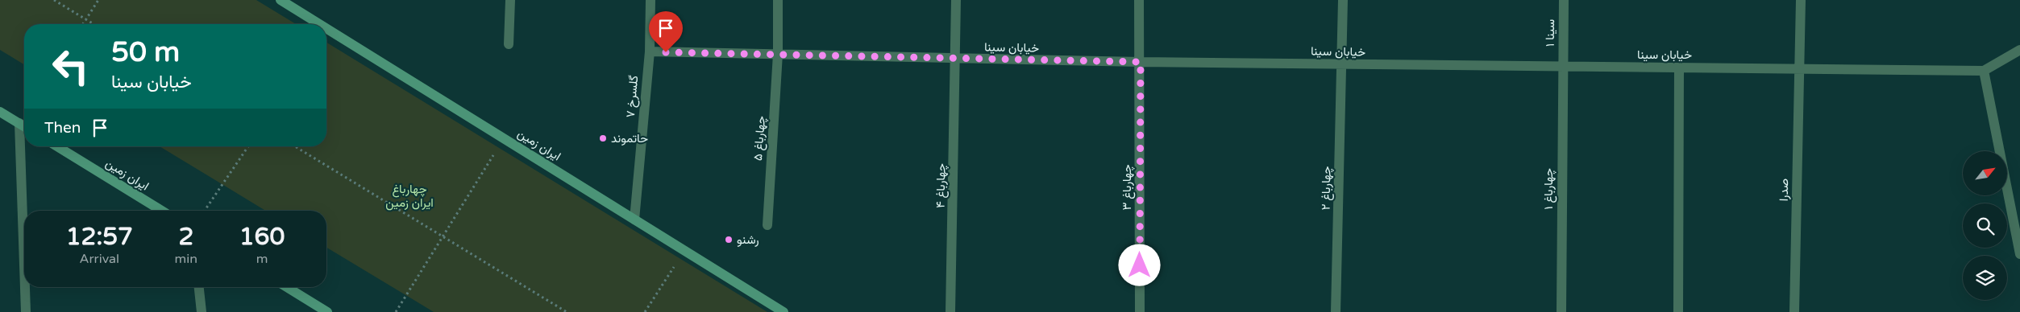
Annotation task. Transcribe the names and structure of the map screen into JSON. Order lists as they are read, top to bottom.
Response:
{
  "streets": {
    "main road": ["ایران زمین"],
    "street": [
      "سینا ۱",
      "خیابان سینا",
      "گلسرخ ۷",
      "چهارباغ ۵",
      "چهارباغ ۴",
      "چهارباغ ۳",
      "چهارباغ ۲",
      "چهارباغ ۱",
      "صدرا"
    ]
  },
  "crossings": [
    ["سینا ۱", "خیابان سینا"],
    ["سینا ۱", "چهارباغ ۱"],
    ["خیابان سینا", "گلسرخ ۷"],
    ["خیابان سینا", "چهارباغ ۵"],
    ["خیابان سینا", "چهارباغ ۴"],
    ["خیابان سینا", "چهارباغ ۳"],
    ["خیابان سینا", "چهارباغ ۲"],
    ["خیابان سینا", "چهارباغ ۱"],
    ["خیابان سینا", "صدرا"],
    ["گلسرخ ۷", "ایران زمین"]
  ],
  "parks": ["چهارباغ ایران زمین"],
  "places": ["حاتموند", "رشنو"],
  "north": "top right",
  "page": {
    "turn": ["50 m", "خیابان سینا"],
    "then": "Then",
    "eta": [
      "12:57",
      "Arrival",
      "2",
      "min",
      "160",
      "m"
    ]
  }
}
